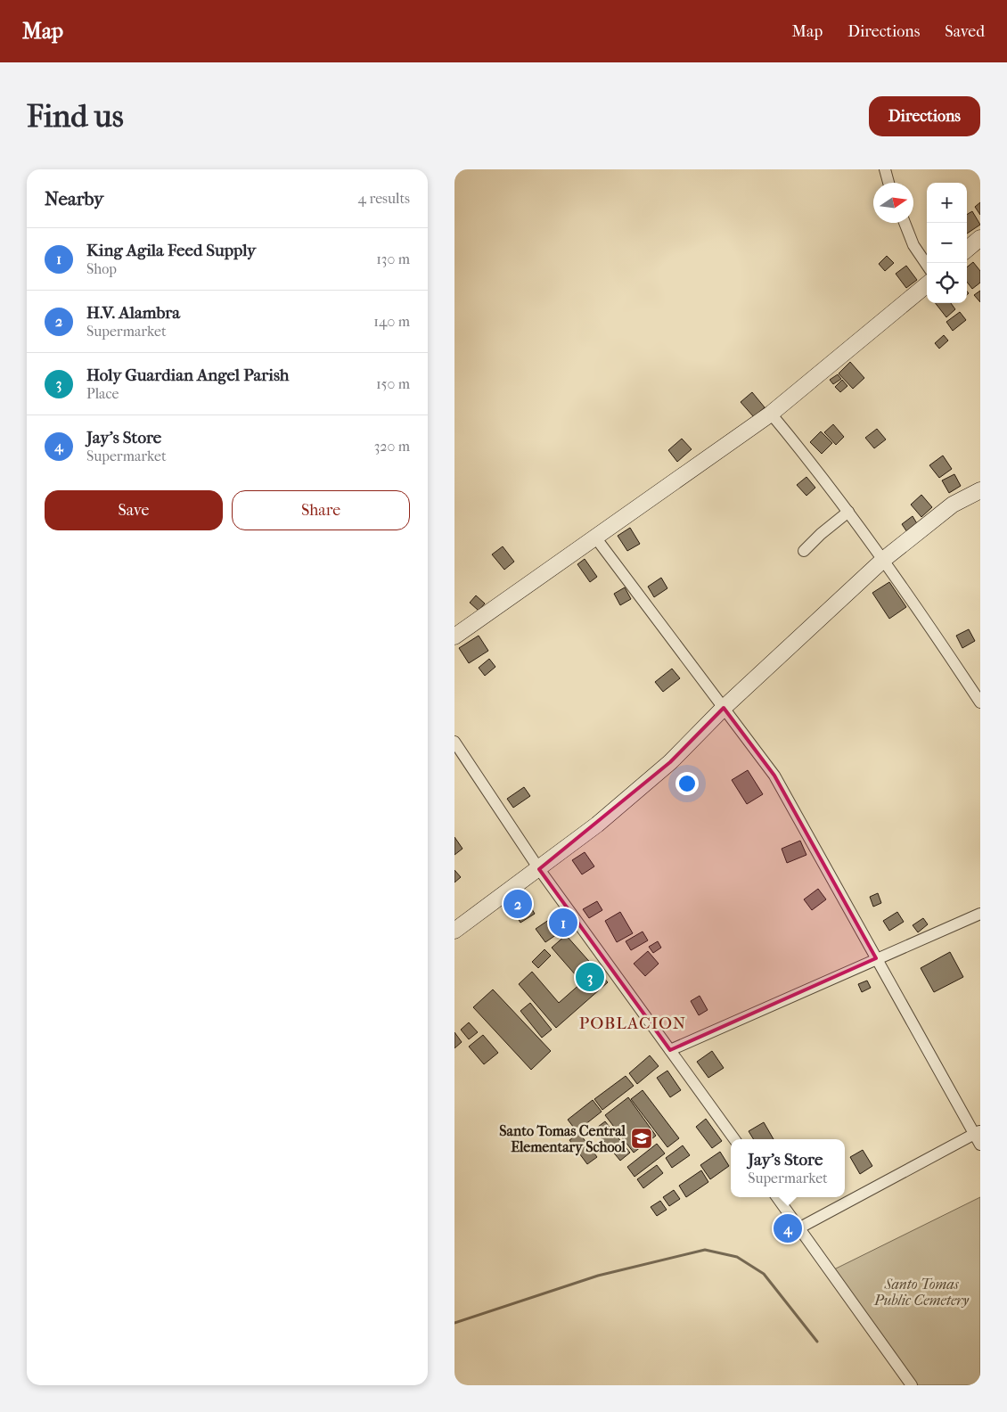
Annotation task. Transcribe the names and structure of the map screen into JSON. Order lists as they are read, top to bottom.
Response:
{
  "districts": ["POBLACION"],
  "parks": ["Santo Tomas Public Cemetery"],
  "places": {
    "school or university": ["Santo Tomas Central Elementary School"]
  },
  "north": "right",
  "page": {
    "header": "Map",
    "nav": ["Map", "Directions", "Saved"],
    "buttons": [
      "Directions",
      ["Save", "Share"]
    ],
    "title": "Find us",
    "heading": ["Nearby", "4 results"],
    "map_buttons": ["+", "−"],
    "list": [
      {
        "mark": "1",
        "name": "King Agila Feed Supply",
        "note": "Shop",
        "value": "130 m"
      },
      {
        "mark": "2",
        "name": "H.V. Alambra",
        "note": "Supermarket",
        "value": "140 m"
      },
      {
        "mark": "3",
        "name": "Holy Guardian Angel Parish",
        "note": "Place",
        "value": "150 m"
      },
      {
        "mark": "4",
        "name": "Jay's Store",
        "note": "Supermarket",
        "value": "320 m"
      }
    ],
    "pins": [
      "2",
      "1",
      "3",
      "4"
    ],
    "popup": ["Jay's Store", "Supermarket"]
  }
}
